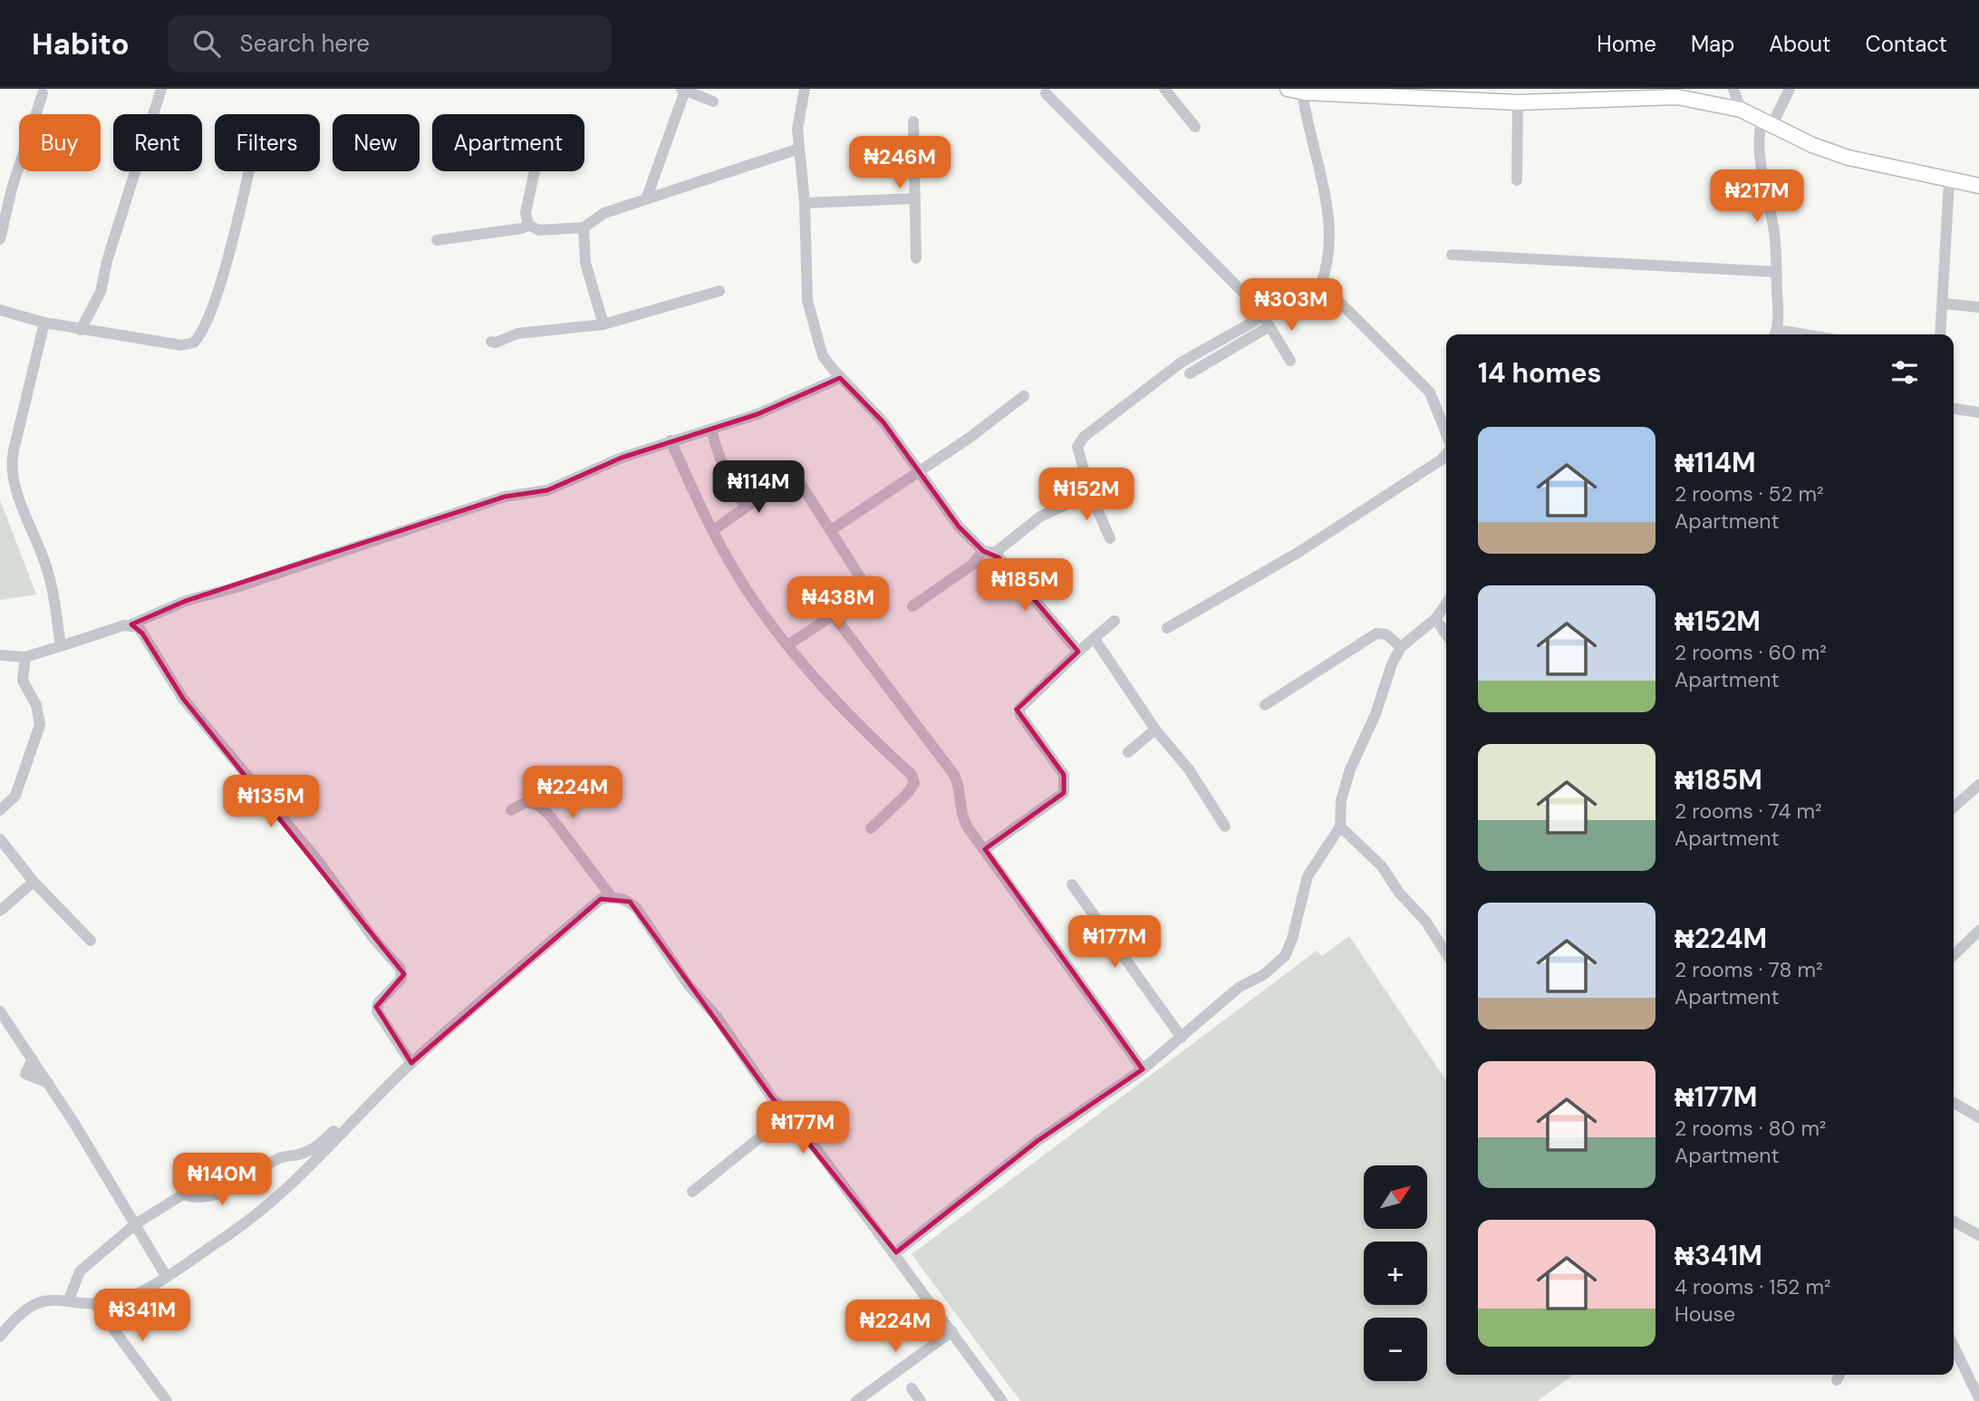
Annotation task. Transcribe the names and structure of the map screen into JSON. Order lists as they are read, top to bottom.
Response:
{
  "north": "top right",
  "page": {
    "header": "Habito",
    "search": "Search here",
    "nav": [
      "Home",
      "Map",
      "About",
      "Contact"
    ],
    "chip": [
      "Buy",
      "Rent",
      "Filters",
      "New",
      "Apartment"
    ],
    "price": [
      "₦246M",
      "₦217M",
      "₦303M",
      "₦114M",
      "₦152M",
      "₦185M",
      "₦438M",
      "₦224M",
      "₦135M",
      "₦177M",
      "₦177M",
      "₦140M",
      "₦341M",
      "₦224M"
    ],
    "heading": "14 homes",
    "list": [
      {
        "name": "₦114M",
        "note": "2 rooms · 52 m² · Apartment"
      },
      {
        "name": "₦152M",
        "note": "2 rooms · 60 m² · Apartment"
      },
      {
        "name": "₦185M",
        "note": "2 rooms · 74 m² · Apartment"
      },
      {
        "name": "₦224M",
        "note": "2 rooms · 78 m² · Apartment"
      },
      {
        "name": "₦177M",
        "note": "2 rooms · 80 m² · Apartment"
      },
      {
        "name": "₦341M",
        "note": "4 rooms · 152 m² · House"
      }
    ],
    "map_buttons": ["+", "−"]
  }
}
